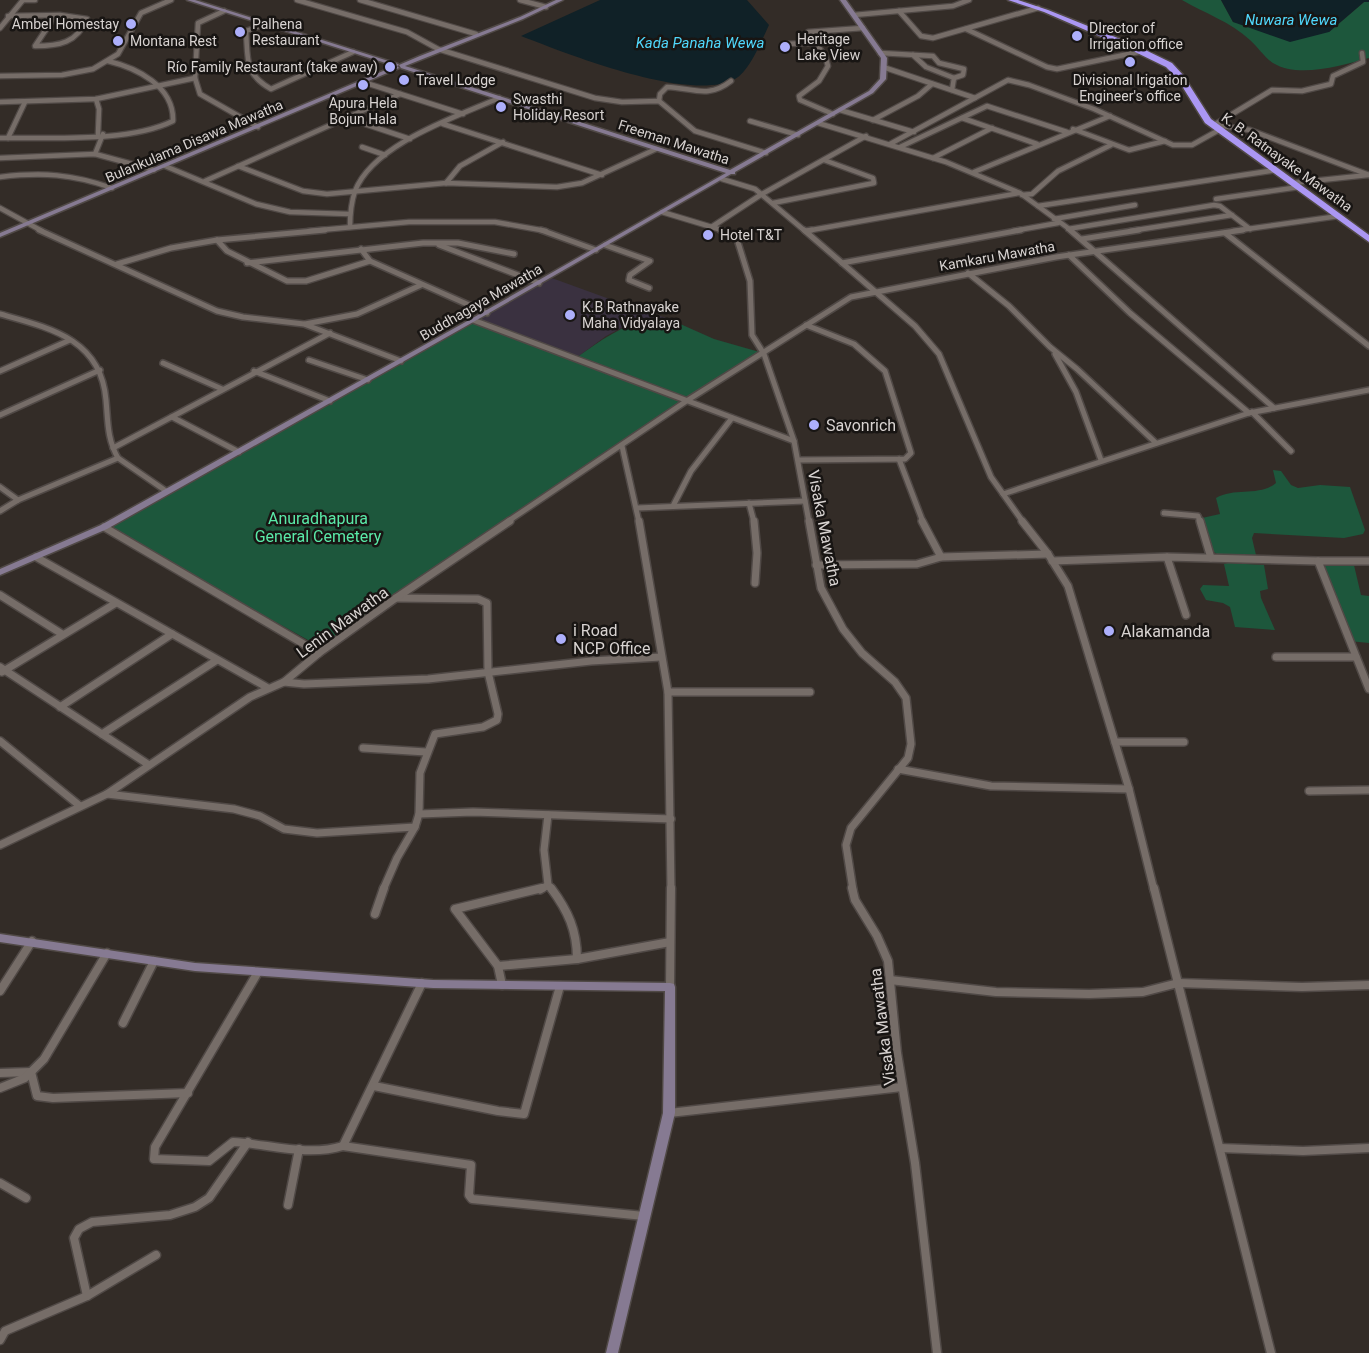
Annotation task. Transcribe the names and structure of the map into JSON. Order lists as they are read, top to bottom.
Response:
{
  "streets": {
    "highway": ["K. B. Ratnayake Mawatha"],
    "main road": ["Bulankulama Disawa Mawatha", "Freeman Mawatha", "Buddhagaya Mawatha"],
    "street": ["Kamkaru Mawatha", "Visaka Mawatha", "Lenin Mawatha"]
  },
  "crossings": [
    ["Bulankulama Disawa Mawatha", "Freeman Mawatha"],
    ["Freeman Mawatha", "Buddhagaya Mawatha"],
    ["K. B. Ratnayake Mawatha", "Kamkaru Mawatha"],
    ["Kamkaru Mawatha", "Visaka Mawatha"],
    ["Kamkaru Mawatha", "Lenin Mawatha"]
  ],
  "water": ["Nuwara Wewa", "Kada Panaha Wewa"],
  "parks": ["Anuradhapura General Cemetery"],
  "places": [
    "Ambel Homestay",
    "Palhena Restaurant",
    "DIrector of Irrigation office",
    "Montana Rest",
    "Heritage Lake View",
    "Divisional Irigation Engineer's office",
    "Río Family Restaurant (take away)",
    "Travel Lodge",
    "Apura Hela Bojun Hala",
    "Swasthi Holiday Resort",
    "Hotel T&T",
    "K.B Rathnayake Maha Vidyalaya",
    "Savonrich",
    "Alakamanda",
    "i Road NCP Office"
  ]
}
